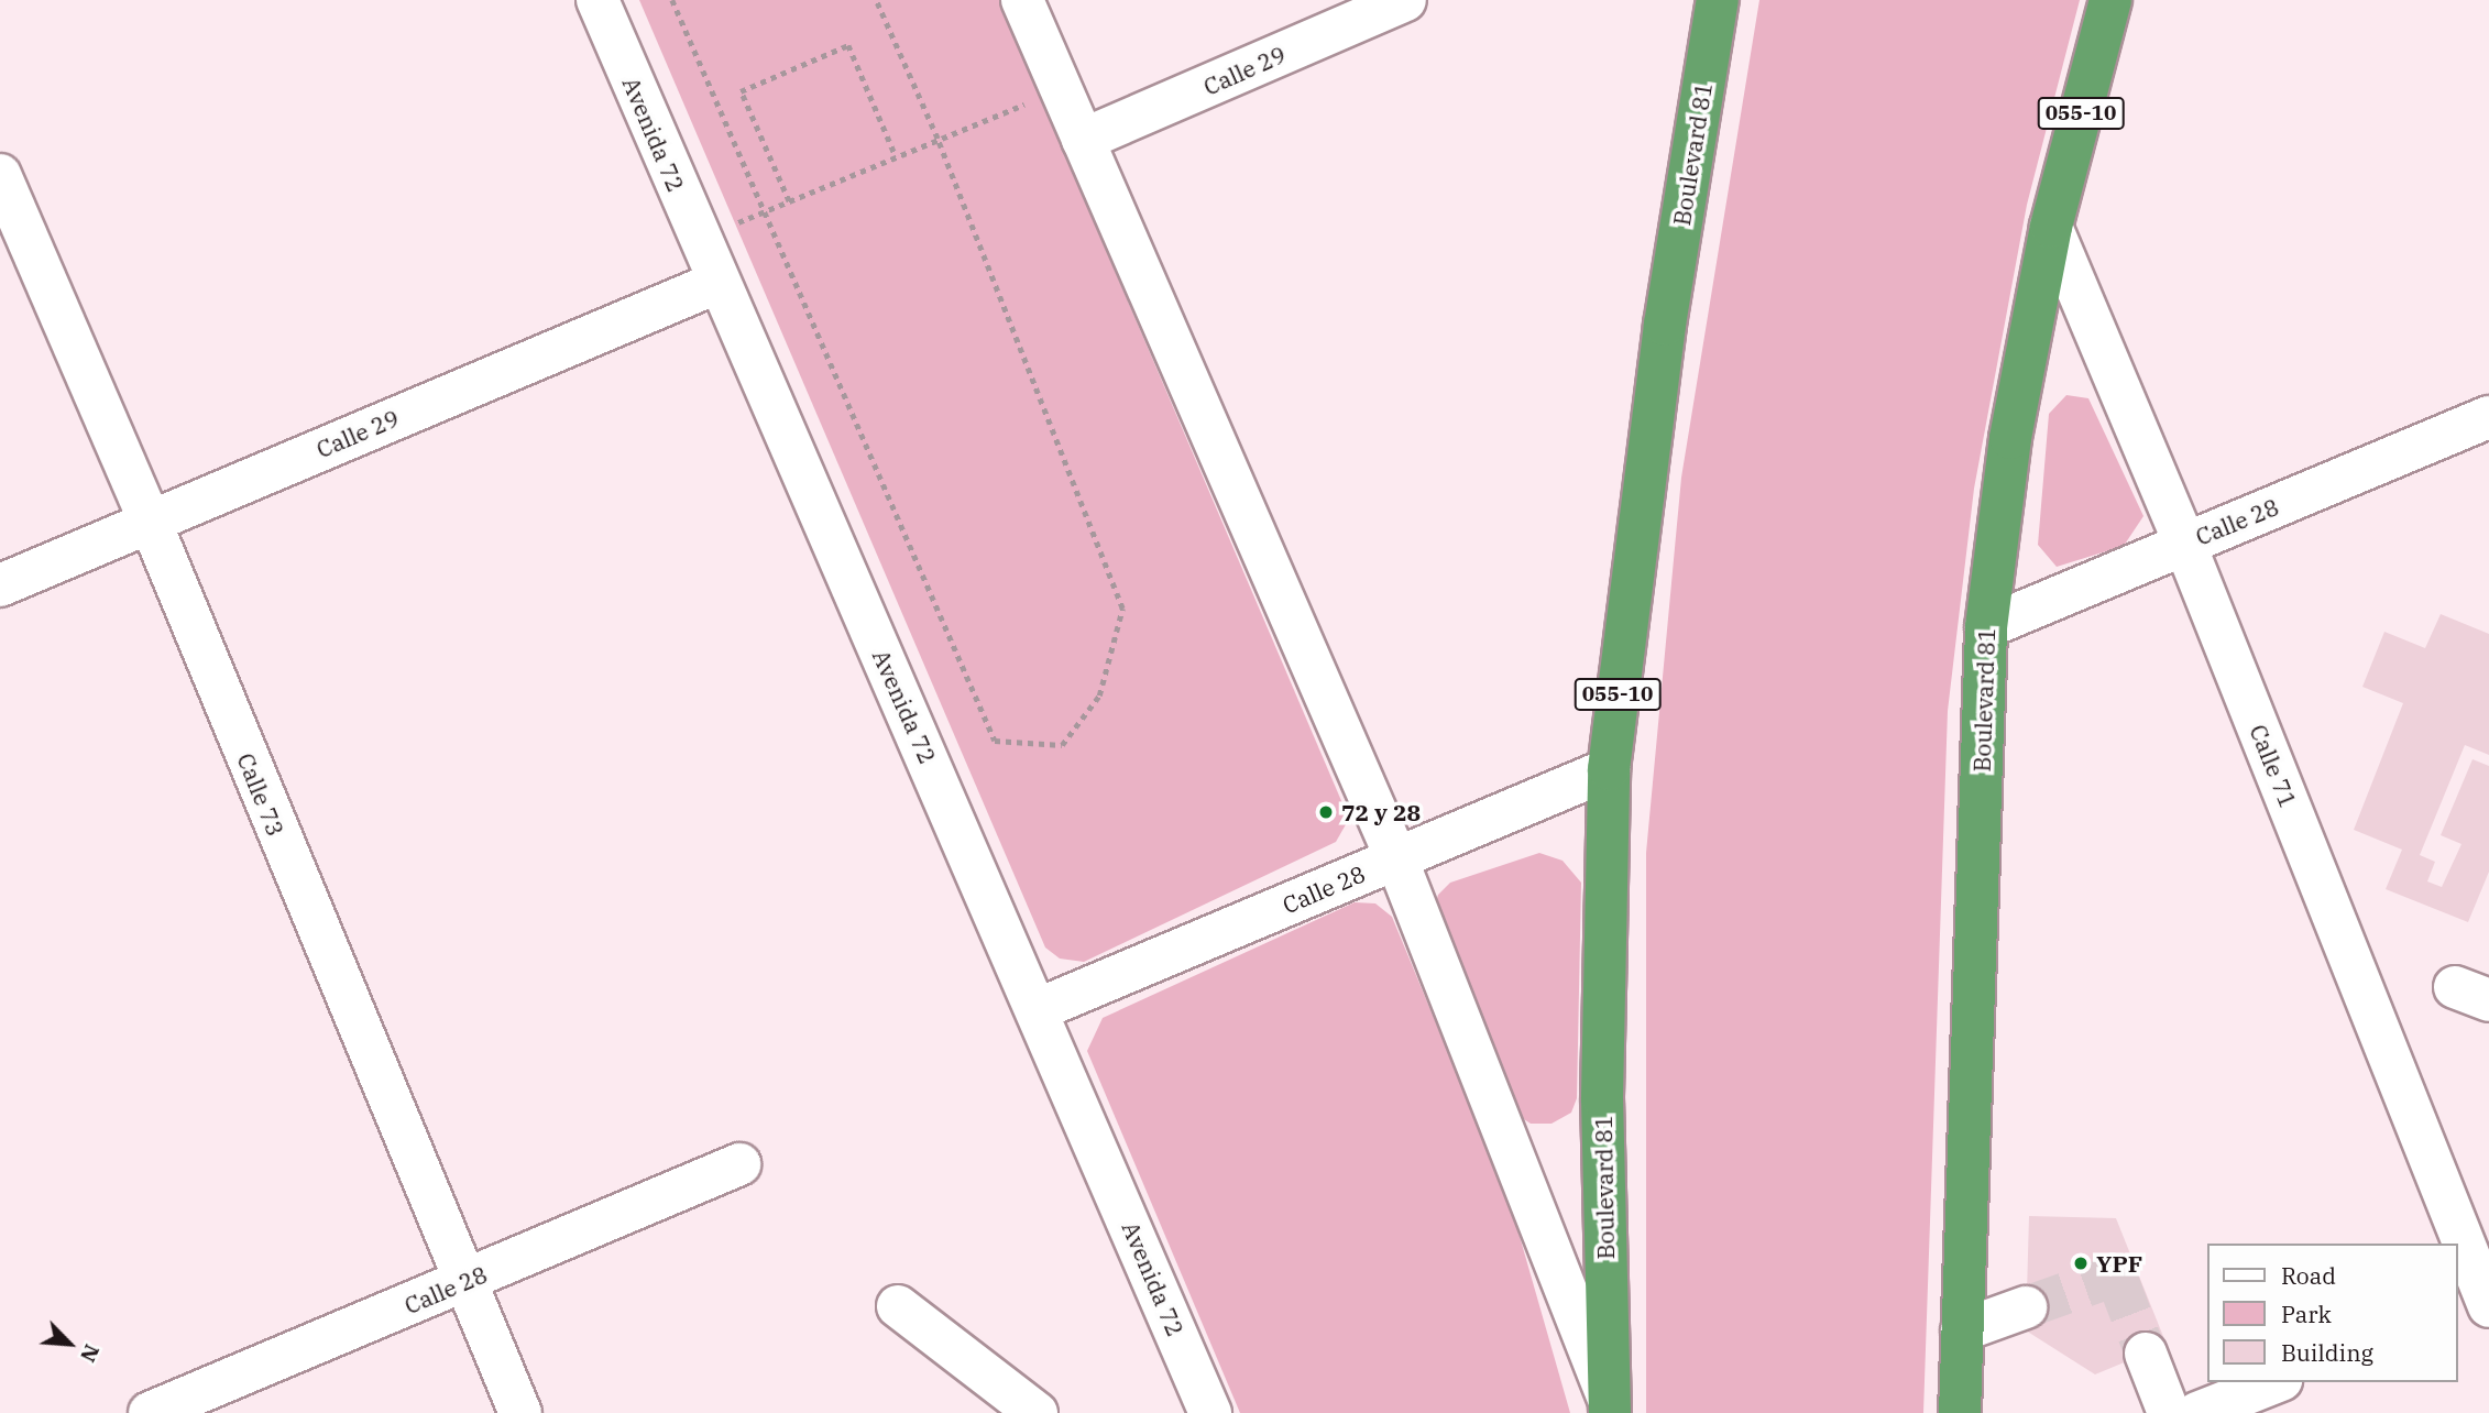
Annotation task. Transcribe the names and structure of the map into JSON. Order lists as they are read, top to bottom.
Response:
{
  "streets": {
    "highway": ["055-10", "Boulevard 81"],
    "street": [
      "Calle 29",
      "Avenida 72",
      "Calle 28",
      "Calle 71",
      "Calle 73"
    ]
  },
  "crossings": [
    ["Calle 29", "Avenida 72"],
    ["Calle 29", "Calle 73"],
    ["Avenida 72", "Calle 28"],
    ["Boulevard 81", "Calle 28"],
    ["Boulevard 81", "Calle 71"],
    ["Calle 28", "Calle 71"],
    ["Calle 28", "Calle 73"]
  ],
  "places": ["72 y 28", "YPF"],
  "legend": ["Road", "Park", "Building"],
  "north": "bottom right"
}
